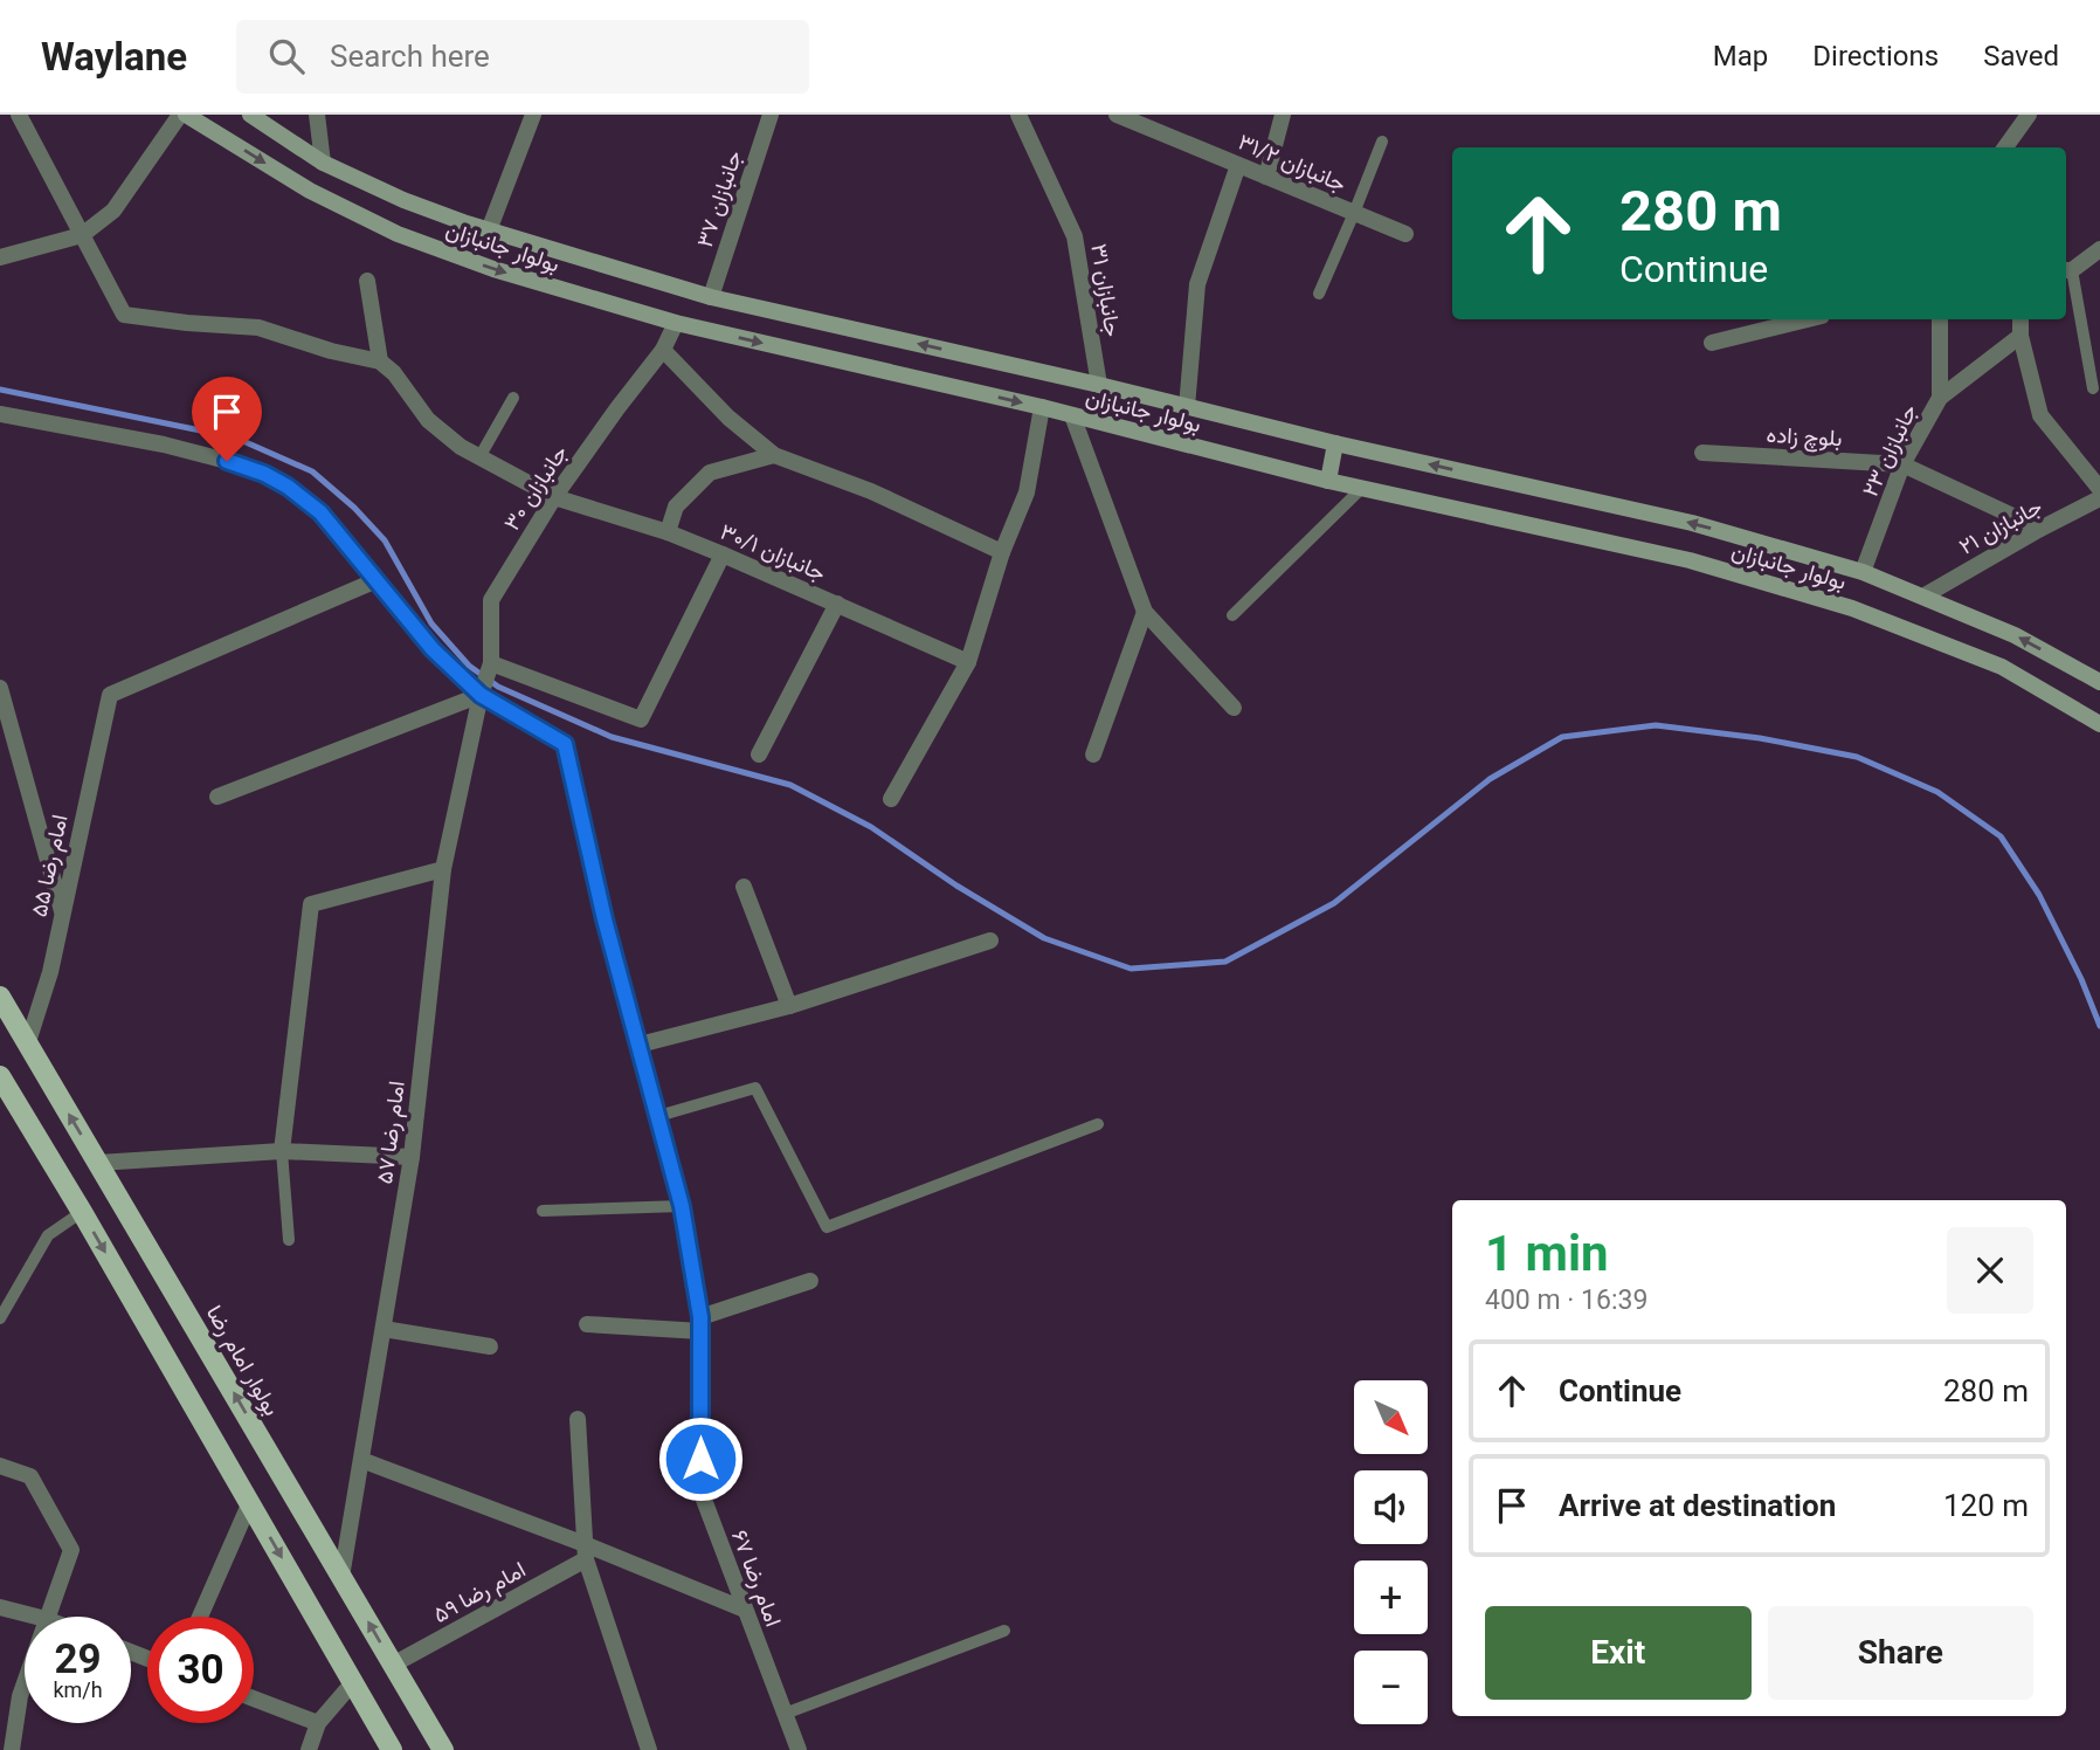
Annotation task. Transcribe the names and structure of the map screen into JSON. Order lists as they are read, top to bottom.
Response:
{
  "streets": {
    "main road": ["بولوار جانبازان", "بولوار امام رضا"],
    "street": [
      "جانبازان ۳۱/۲",
      "جانبازان ۳۷",
      "جانبازان ۳۱",
      "بلوچ زاده",
      "جانبازان ۲۳",
      "جانبازان ۳۰",
      "جانبازان ۲۱",
      "جانبازان ۳۰/۱",
      "امام رضا ۵۵",
      "امام رضا ۵۷",
      "امام رضا ۶۷",
      "امام رضا ۵۹"
    ]
  },
  "crossings": [
    ["جانبازان ۳۷", "بولوار جانبازان"],
    ["بولوار جانبازان", "جانبازان ۳۱"],
    ["بولوار جانبازان", "جانبازان ۲۳"],
    ["بولوار جانبازان", "جانبازان ۳۰"],
    ["بولوار جانبازان", "جانبازان ۲۱"],
    ["بلوچ زاده", "جانبازان ۲۳"],
    ["جانبازان ۳۰", "جانبازان ۳۰/۱"],
    ["جانبازان ۳۰", "امام رضا ۵۷"],
    ["جانبازان ۳۰", "امام رضا ۶۷"],
    ["امام رضا ۵۵", "بولوار امام رضا"],
    ["امام رضا ۵۵", "امام رضا ۶۷"],
    ["امام رضا ۵۷", "بولوار امام رضا"],
    ["امام رضا ۵۷", "امام رضا ۶۷"],
    ["بولوار امام رضا", "امام رضا ۵۹"]
  ],
  "north": "bottom right",
  "page": {
    "header": "Waylane",
    "search": "Search here",
    "nav": ["Map", "Directions", "Saved"],
    "turn": ["280 m", "Continue"],
    "heading": ["1 min", "400 m · 16:39"],
    "list": [
      {
        "name": "Continue",
        "value": "280 m"
      },
      {
        "name": "Arrive at destination",
        "value": "120 m"
      }
    ],
    "map_buttons": ["+", "−"],
    "buttons": ["Exit", "Share"],
    "speed": "29 km/h",
    "limit": "30"
  }
}
